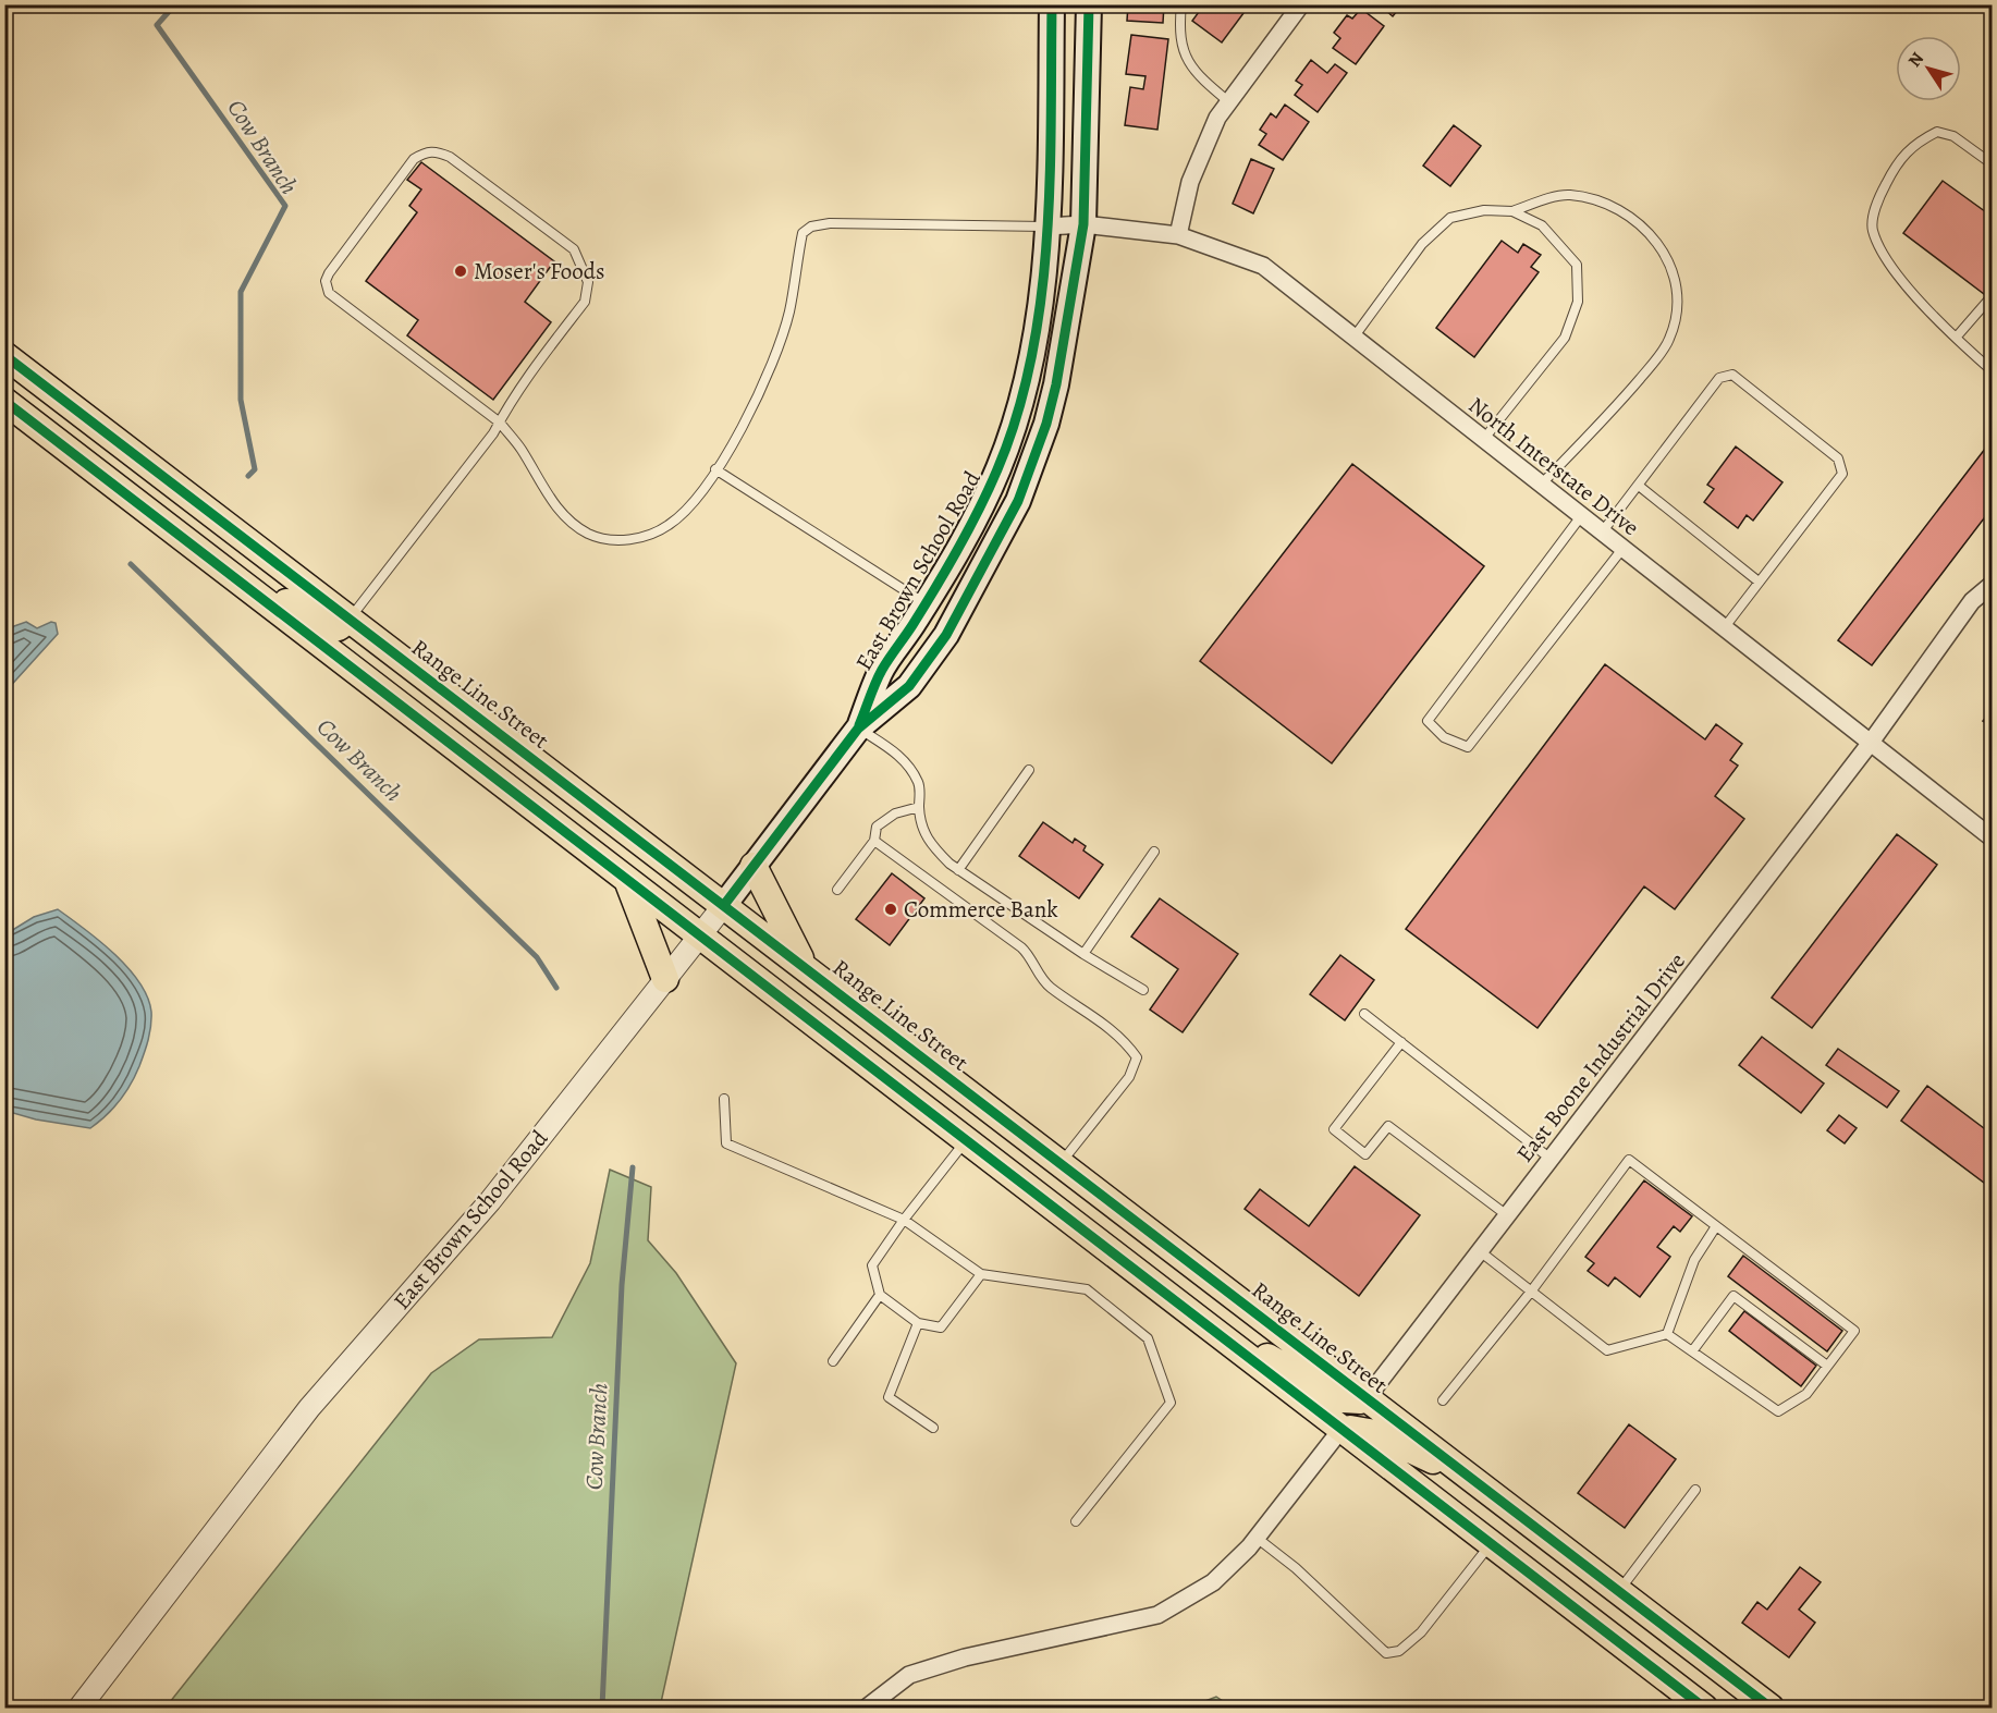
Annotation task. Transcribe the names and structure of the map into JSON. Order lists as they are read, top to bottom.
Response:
{
  "streets": {
    "main road": ["East Brown School Road", "Range Line Street"],
    "street": ["North Interstate Drive", "East Boone Industrial Drive"]
  },
  "crossings": [
    ["North Interstate Drive", "East Brown School Road"],
    ["North Interstate Drive", "East Boone Industrial Drive"],
    ["East Brown School Road", "Range Line Street"],
    ["Range Line Street", "East Boone Industrial Drive"]
  ],
  "water": ["Cow Branch"],
  "places": ["Moser's Foods", "Commerce Bank"],
  "north": "top left"
}
